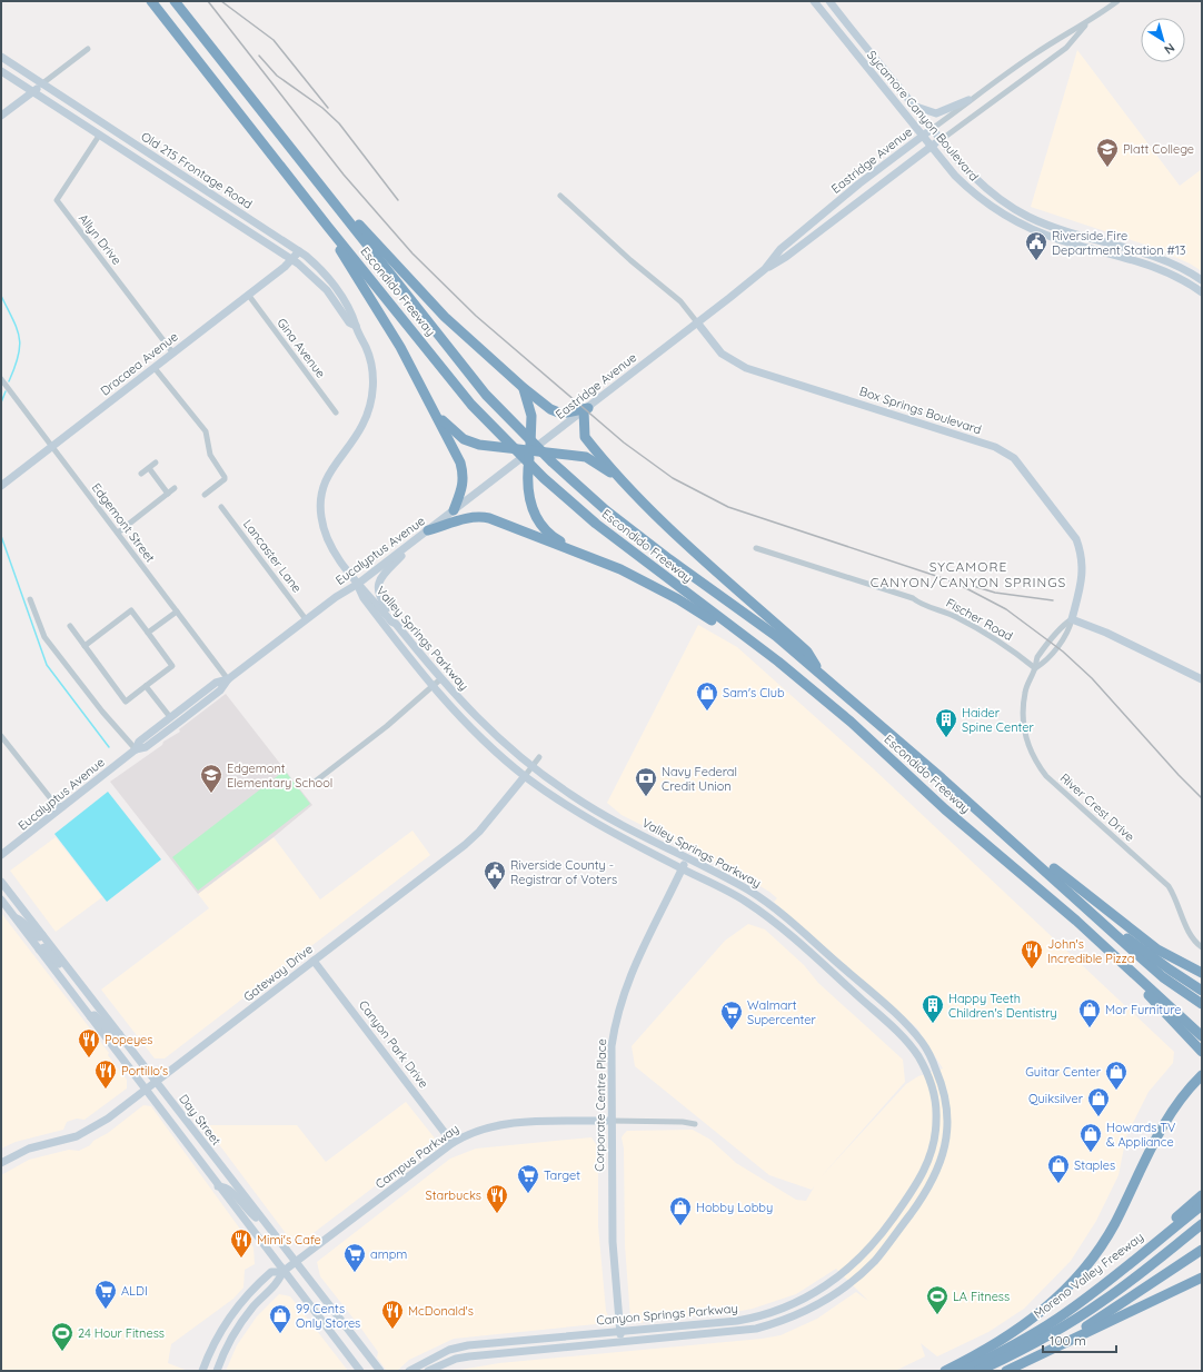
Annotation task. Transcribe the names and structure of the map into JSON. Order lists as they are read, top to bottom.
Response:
{
  "streets": {
    "highway": ["Escondido Freeway", "Moreno Valley Freeway"],
    "street": [
      "Sycamore Canyon Boulevard",
      "Eastridge Avenue",
      "Old 215 Frontage Road",
      "Allyn Drive",
      "Gina Avenue",
      "Dracaea Avenue",
      "Box Springs Boulevard",
      "Edgemont Street",
      "Eucalyptus Avenue",
      "Lancaster Lane",
      "Fischer Road",
      "Valley Springs Parkway",
      "River Crest Drive",
      "Gateway Drive",
      "Canyon Park Drive",
      "Corporate Centre Place",
      "Day Street",
      "Campus Parkway",
      "Canyon Springs Parkway"
    ]
  },
  "crossings": [
    ["Sycamore Canyon Boulevard", "Eastridge Avenue"],
    ["Eastridge Avenue", "Box Springs Boulevard"],
    ["Eastridge Avenue", "Eucalyptus Avenue"],
    ["Old 215 Frontage Road", "Allyn Drive"],
    ["Old 215 Frontage Road", "Dracaea Avenue"],
    ["Old 215 Frontage Road", "Eucalyptus Avenue"],
    ["Old 215 Frontage Road", "Valley Springs Parkway"],
    ["Allyn Drive", "Dracaea Avenue"],
    ["Gina Avenue", "Dracaea Avenue"],
    ["Dracaea Avenue", "Edgemont Street"],
    ["Box Springs Boulevard", "River Crest Drive"],
    ["Edgemont Street", "Eucalyptus Avenue"],
    ["Eucalyptus Avenue", "Lancaster Lane"],
    ["Eucalyptus Avenue", "Valley Springs Parkway"],
    ["Fischer Road", "River Crest Drive"],
    ["Valley Springs Parkway", "Gateway Drive"],
    ["Valley Springs Parkway", "Corporate Centre Place"],
    ["Valley Springs Parkway", "Canyon Springs Parkway"],
    ["Gateway Drive", "Canyon Park Drive"],
    ["Gateway Drive", "Day Street"],
    ["Canyon Park Drive", "Campus Parkway"],
    ["Corporate Centre Place", "Campus Parkway"],
    ["Corporate Centre Place", "Canyon Springs Parkway"],
    ["Day Street", "Campus Parkway"]
  ],
  "districts": ["SYCAMORE CANYON/CANYON SPRINGS"],
  "places": {
    "school or university": ["Platt College", "Edgemont Elementary School"],
    "public building": ["Riverside Fire Department Station #13", "Riverside County - Registrar of Voters"],
    "shop": [
      "Sam's Club",
      "Mor Furniture",
      "Guitar Center",
      "Quiksilver",
      "Howards TV & Appliance",
      "Staples",
      "Hobby Lobby",
      "99 Cents Only Stores"
    ],
    "building": ["Haider Spine Center", "Happy Teeth Children's Dentistry"],
    "bank": ["Navy Federal Credit Union"],
    "restaurant": [
      "John's Incredible Pizza",
      "Popeyes",
      "Portillo's",
      "Starbucks",
      "Mimi's Cafe",
      "McDonald's"
    ],
    "supermarket": [
      "Walmart Supercenter",
      "Target",
      "ampm",
      "ALDI"
    ],
    "sports": ["LA Fitness", "24 Hour Fitness"]
  },
  "scale_bar": "100 m",
  "north": "bottom right"
}
